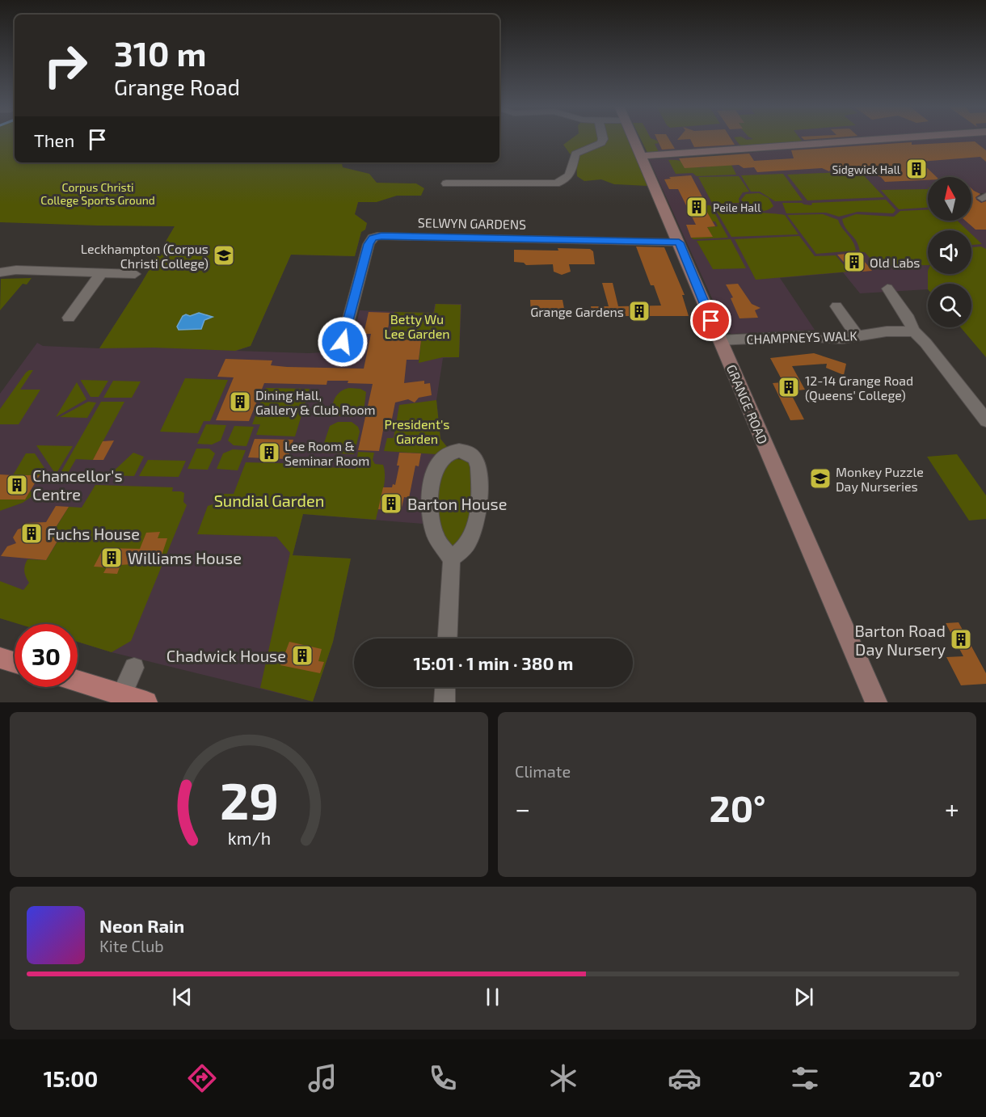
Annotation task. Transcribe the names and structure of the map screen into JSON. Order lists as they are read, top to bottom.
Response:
{
  "streets": {
    "street": ["SELWYN GARDENS", "CHAMPNEYS WALK", "GRANGE ROAD"]
  },
  "crossings": [
    ["SELWYN GARDENS", "GRANGE ROAD"],
    ["CHAMPNEYS WALK", "GRANGE ROAD"]
  ],
  "parks": [
    "Corpus Christi College Sports Ground",
    "Betty Wu Lee Garden",
    "President's Garden",
    "Sundial Garden"
  ],
  "places": {
    "building": [
      "Sidgwick Hall",
      "Peile Hall",
      "Old Labs",
      "Grange Gardens",
      "12-14 Grange Road (Queens' College)",
      "Dining Hall, Gallery & Club Room",
      "Lee Room & Seminar Room",
      "Chancellor's Centre",
      "Barton House",
      "Fuchs House",
      "Williams House",
      "Barton Road Day Nursery",
      "Chadwick House"
    ],
    "school or university": ["Leckhampton (Corpus Christi College)", "Monkey Puzzle Day Nurseries"]
  },
  "north": "top",
  "page": {
    "turn": ["310 m", "Grange Road"],
    "then": "Then",
    "limit": "30",
    "trip": "15:01 · 1 min · 380 m",
    "tile": "Climate",
    "heat": ["−", "20°", "+"],
    "song": ["Neon Rain", "Kite Club"],
    "tabs": ["15:00", "20°"],
    "gauge": ["29", "km/h"]
  }
}
